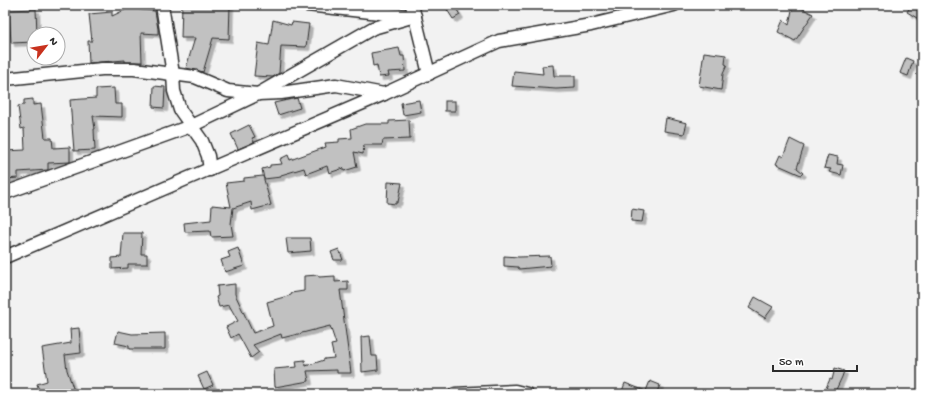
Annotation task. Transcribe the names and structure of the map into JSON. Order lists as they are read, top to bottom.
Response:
{
  "scale_bar": "50 m",
  "north": "top right"
}
